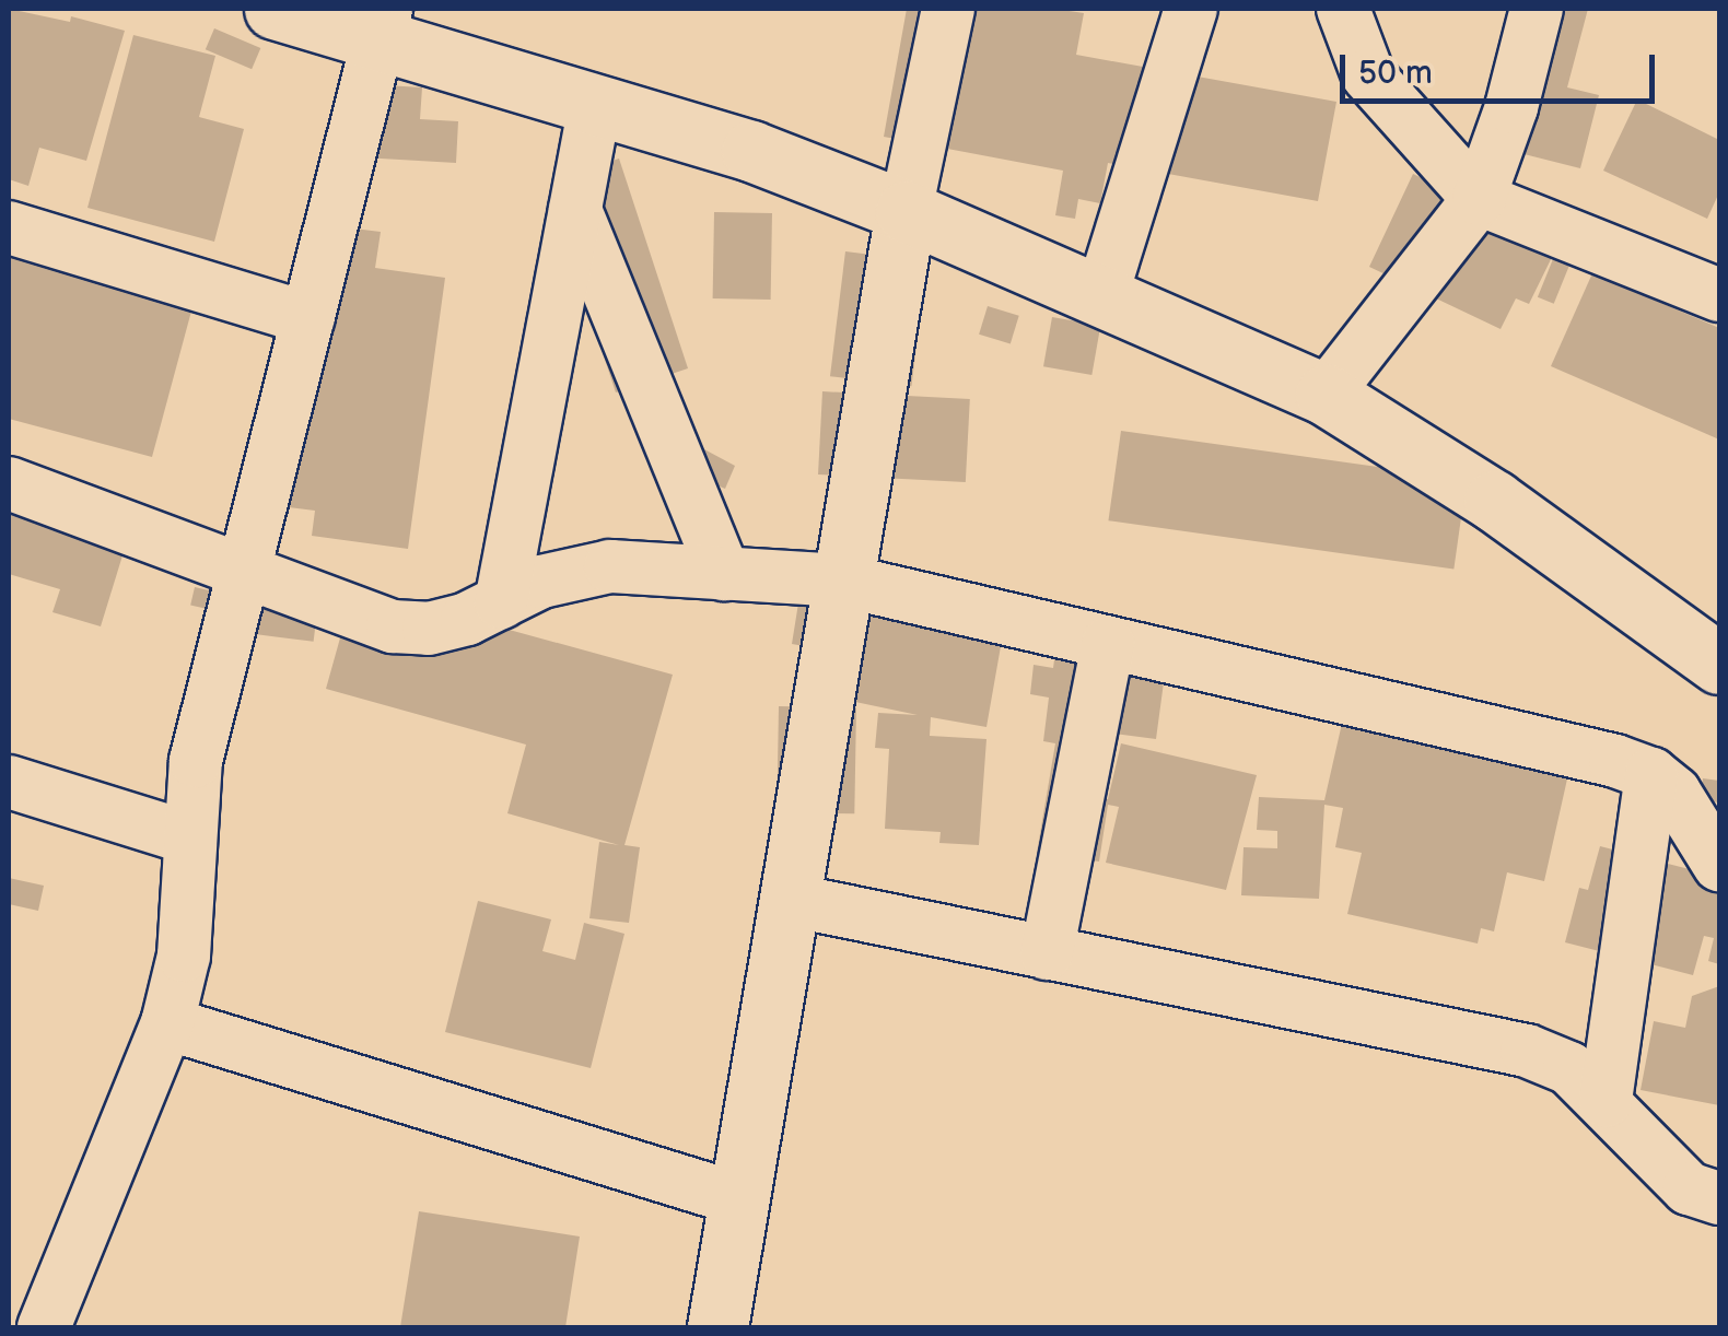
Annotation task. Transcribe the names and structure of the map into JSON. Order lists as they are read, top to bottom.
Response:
{
  "scale_bar": "50 m"
}
